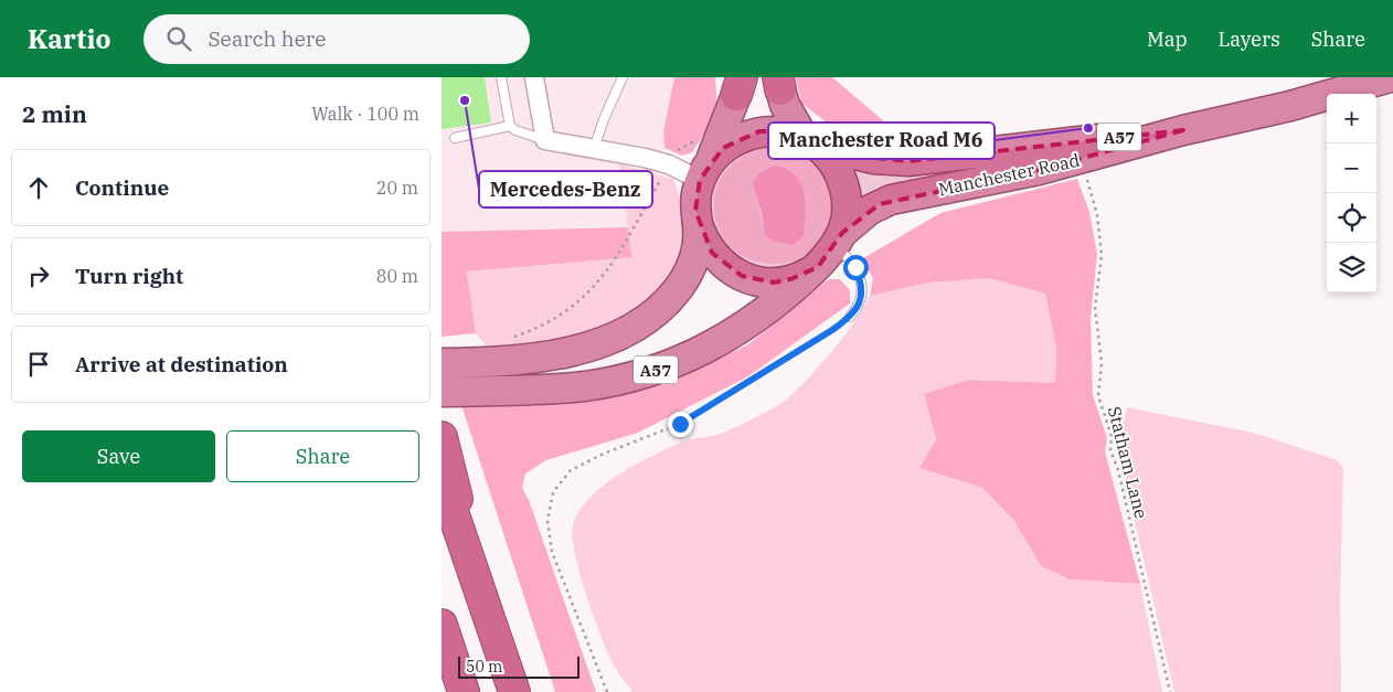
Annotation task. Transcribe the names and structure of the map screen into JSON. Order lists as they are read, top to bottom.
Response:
{
  "streets": {
    "highway": ["A57", "Manchester Road"],
    "path": ["Statham Lane"]
  },
  "crossings": [
    ["A57", "Manchester Road"]
  ],
  "places": ["Mercedes-Benz", "Manchester Road M6"],
  "scale_bar": "50 m",
  "page": {
    "header": "Kartio",
    "search": "Search here",
    "nav": ["Map", "Layers", "Share"],
    "heading": ["2 min", "Walk · 100 m"],
    "map_buttons": ["+", "−"],
    "list": [
      ["Continue", "20 m"],
      ["Turn right", "80 m"],
      "Arrive at destination"
    ],
    "buttons": ["Save", "Share"],
    "scale": "50 m"
  }
}
